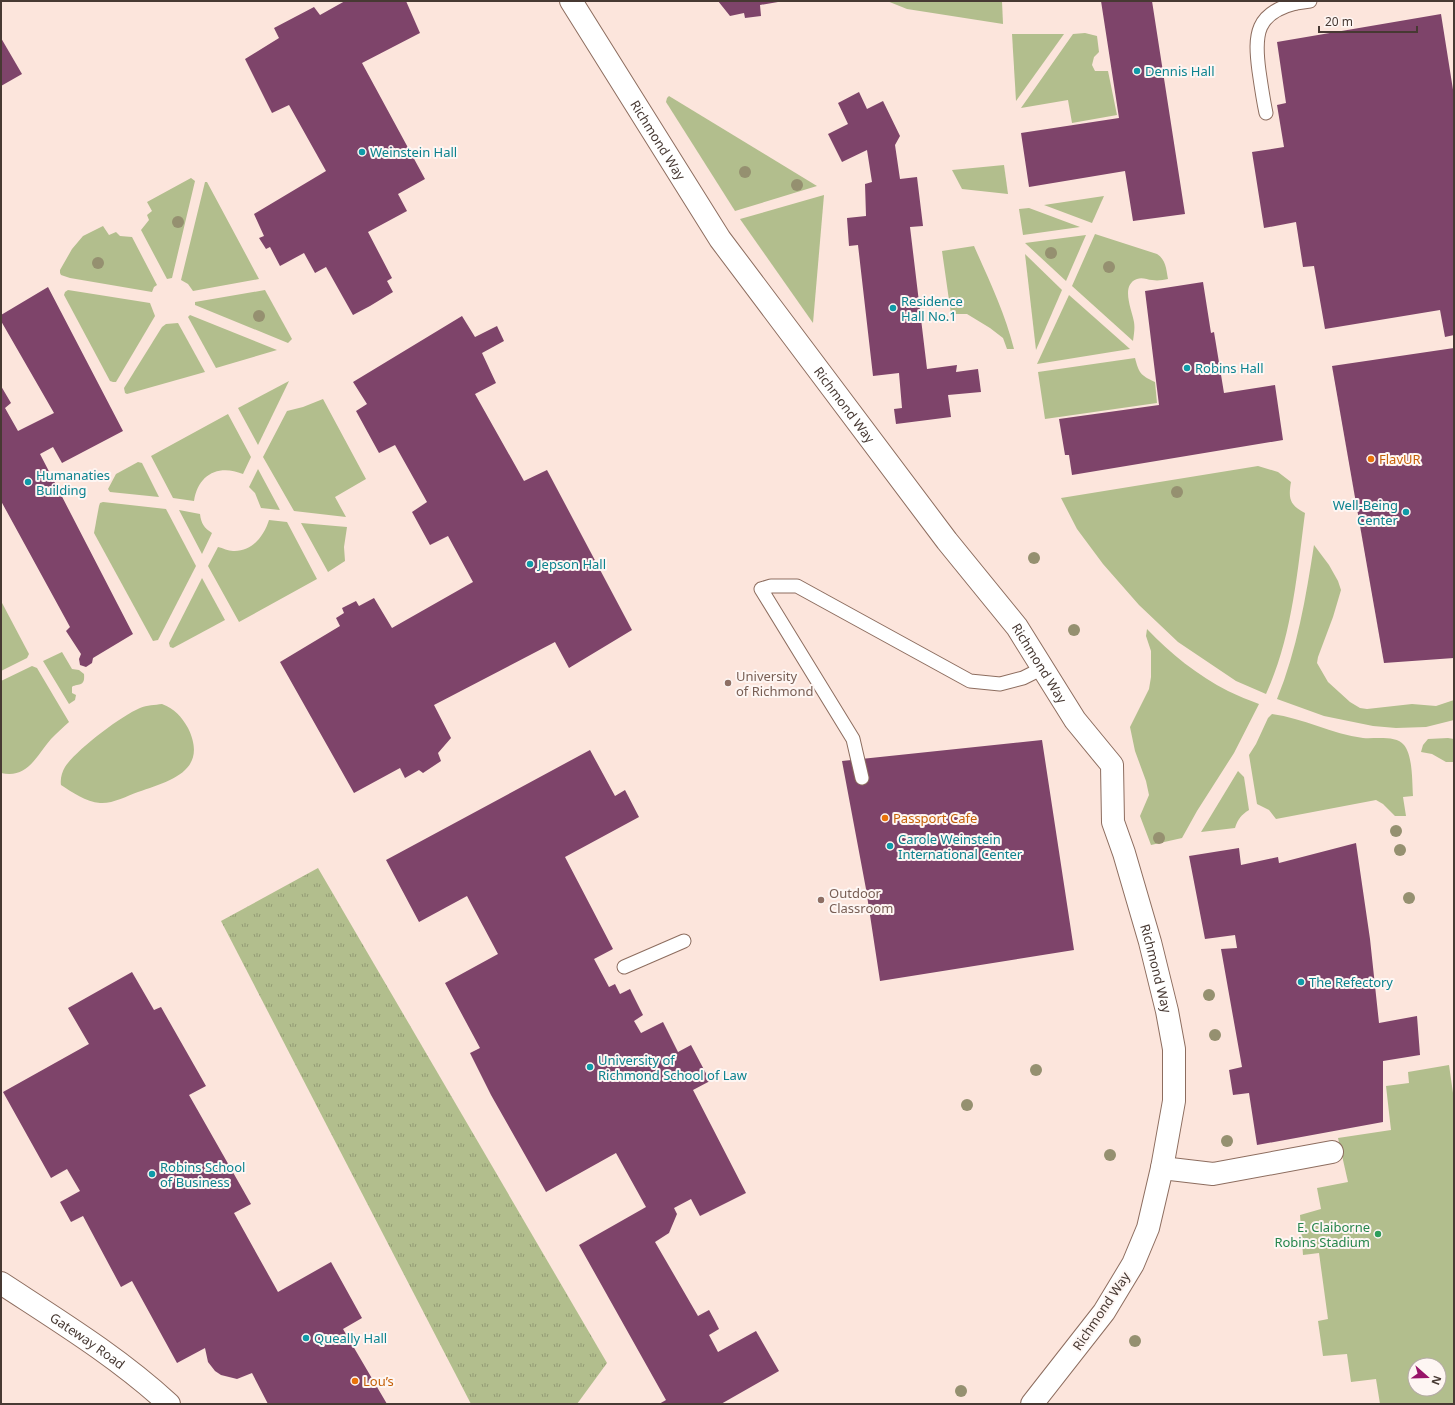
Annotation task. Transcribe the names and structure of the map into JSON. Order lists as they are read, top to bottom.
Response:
{
  "streets": {
    "street": ["Richmond Way", "Gateway Road"]
  },
  "places": [
    "Dennis Hall",
    "Weinstein Hall",
    "Residence Hall No.1",
    "Robins Hall",
    "FlavUR",
    "Humanaties Building",
    "Well-Being Center",
    "Jepson Hall",
    "University of Richmond",
    "Passport Cafe",
    "Carole Weinstein International Center",
    "Outdoor Classroom",
    "The Refectory",
    "University of Richmond School of Law",
    "Robins School of Business",
    "E. Claiborne Robins Stadium",
    "Queally Hall",
    "Lou’s"
  ],
  "scale_bar": "20 m",
  "north": "right"
}
